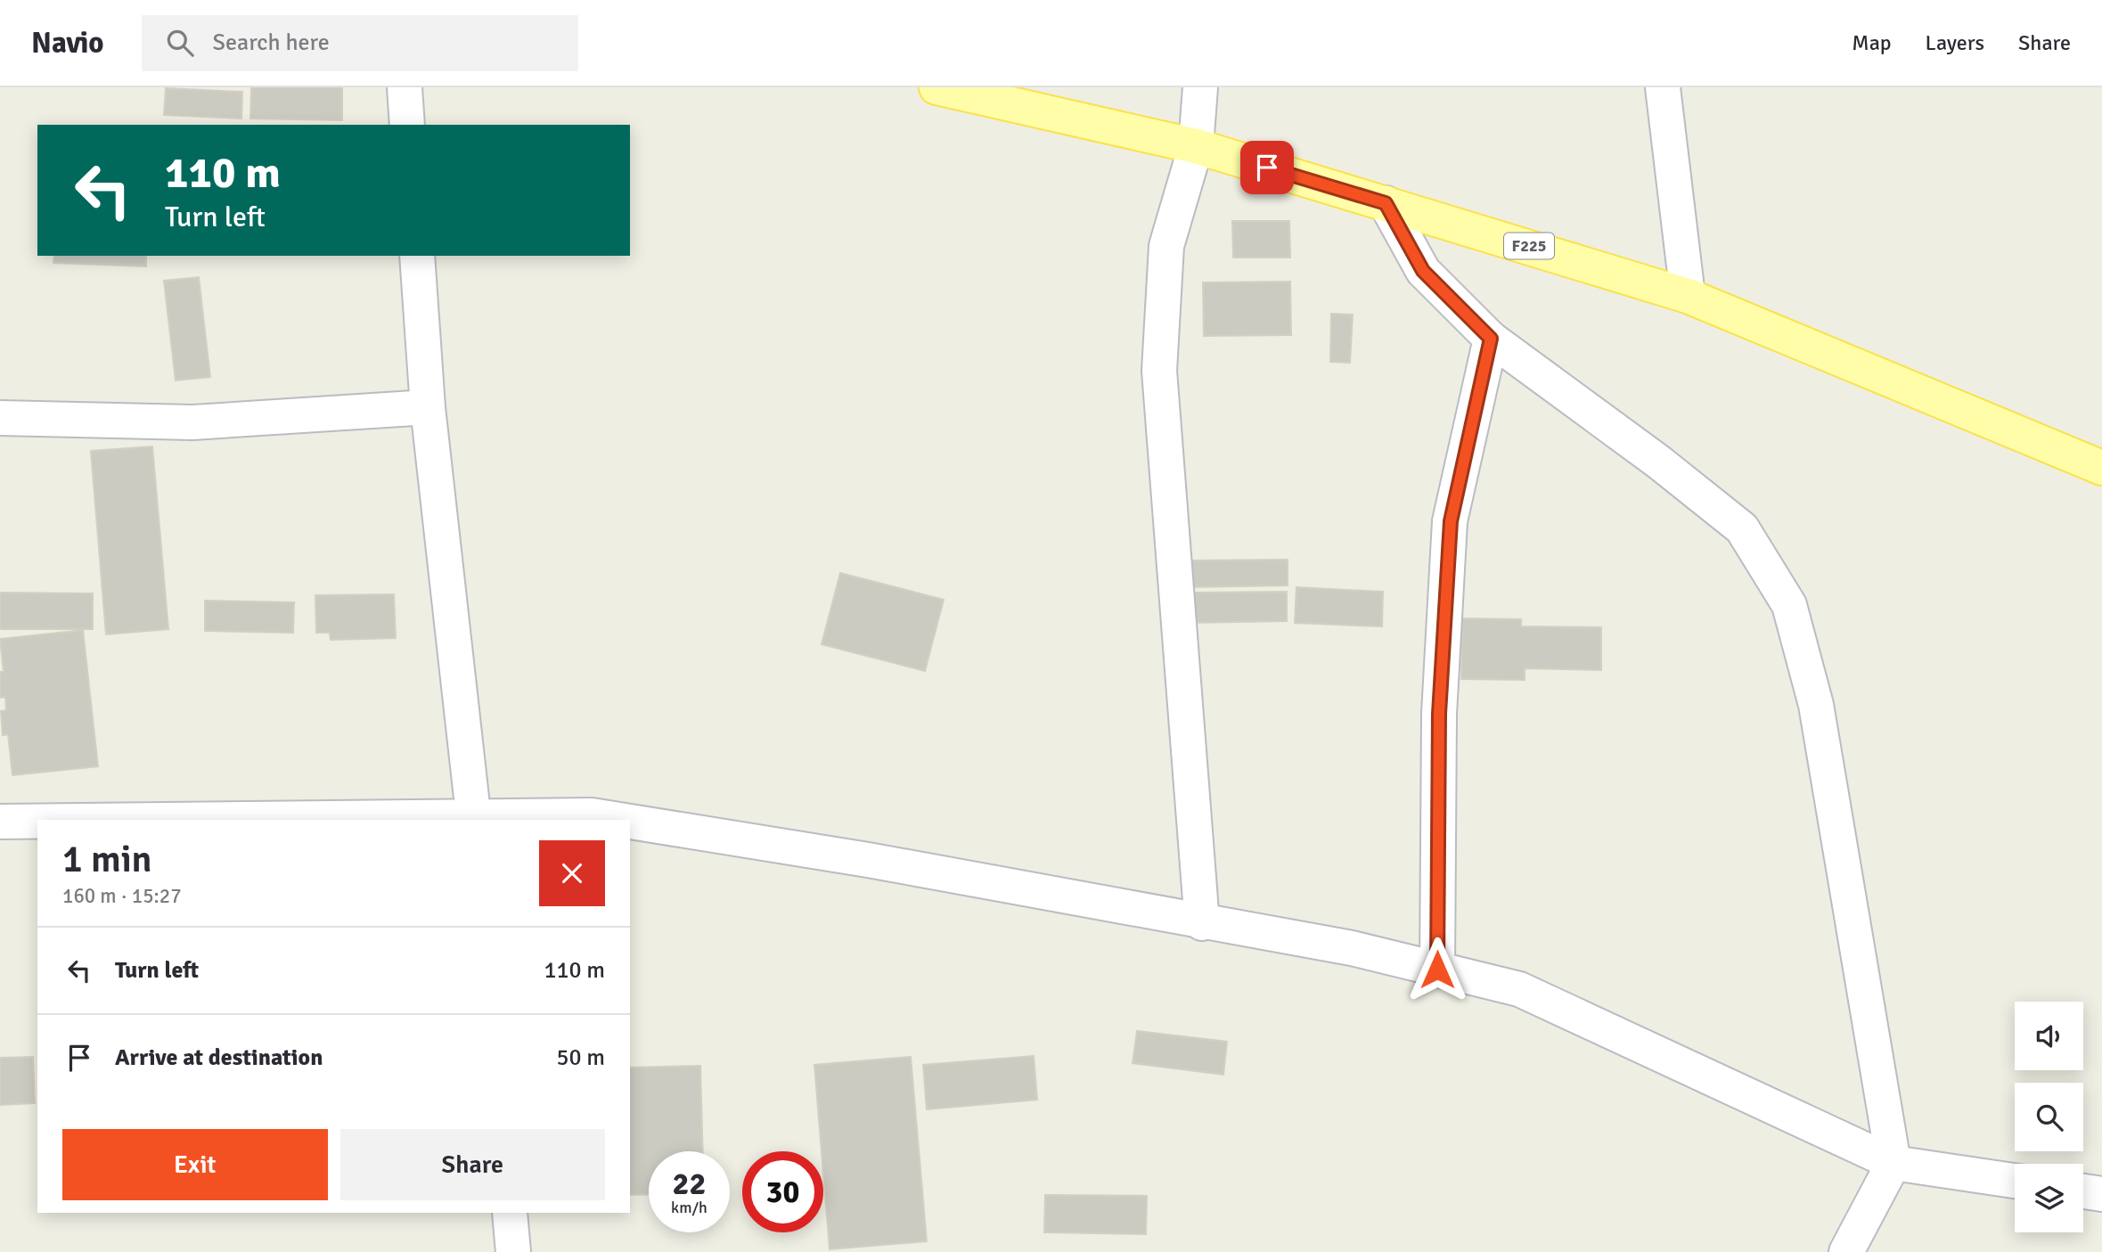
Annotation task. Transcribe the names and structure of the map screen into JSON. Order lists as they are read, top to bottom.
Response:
{
  "streets": {
    "main road": ["F225"]
  },
  "page": {
    "header": "Navio",
    "search": "Search here",
    "nav": ["Map", "Layers", "Share"],
    "turn": ["110 m", "Turn left"],
    "heading": ["1 min", "160 m · 15:27"],
    "list": [
      {
        "name": "Turn left",
        "value": "110 m"
      },
      {
        "name": "Arrive at destination",
        "value": "50 m"
      }
    ],
    "buttons": ["Exit", "Share"],
    "speed": "22 km/h",
    "limit": "30"
  }
}
